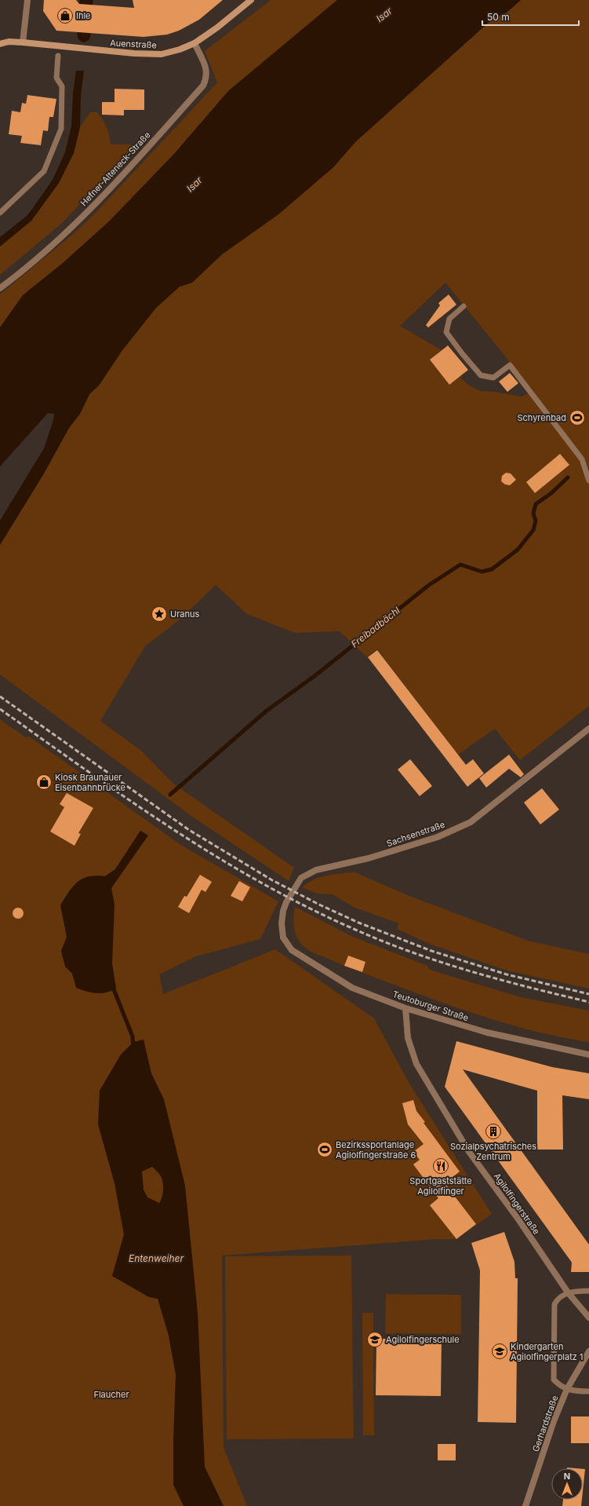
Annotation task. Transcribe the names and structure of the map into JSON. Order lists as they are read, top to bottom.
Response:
{
  "streets": {
    "main road": ["Auenstraße"],
    "street": [
      "Hefner-Alteneck-Straße",
      "Sachsenstraße",
      "Teutoburger Straße",
      "Agilolfingerstraße",
      "Gerhardstraße"
    ]
  },
  "crossings": [
    ["Auenstraße", "Hefner-Alteneck-Straße"],
    ["Sachsenstraße", "Teutoburger Straße"],
    ["Teutoburger Straße", "Agilolfingerstraße"]
  ],
  "water": ["Isar", "Freibadbächl", "Entenweiher"],
  "parks": ["Flaucher"],
  "places": {
    "shop": ["Ihle", "Kiosk Braunauer Eisenbahnbrücke"],
    "sports": ["Schyrenbad", "Bezirkssportanlage Agilolfingerstraße 6"],
    "place": ["Uranus"],
    "building": ["Sozialpsychatrisches Zentrum"],
    "restaurant": ["Sportgaststätte Agilolfinger"],
    "school or university": ["Agilolfingerschule", "Kindergarten Agilolfingerplatz 1"]
  },
  "scale_bar": "50 m",
  "north": "top"
}
